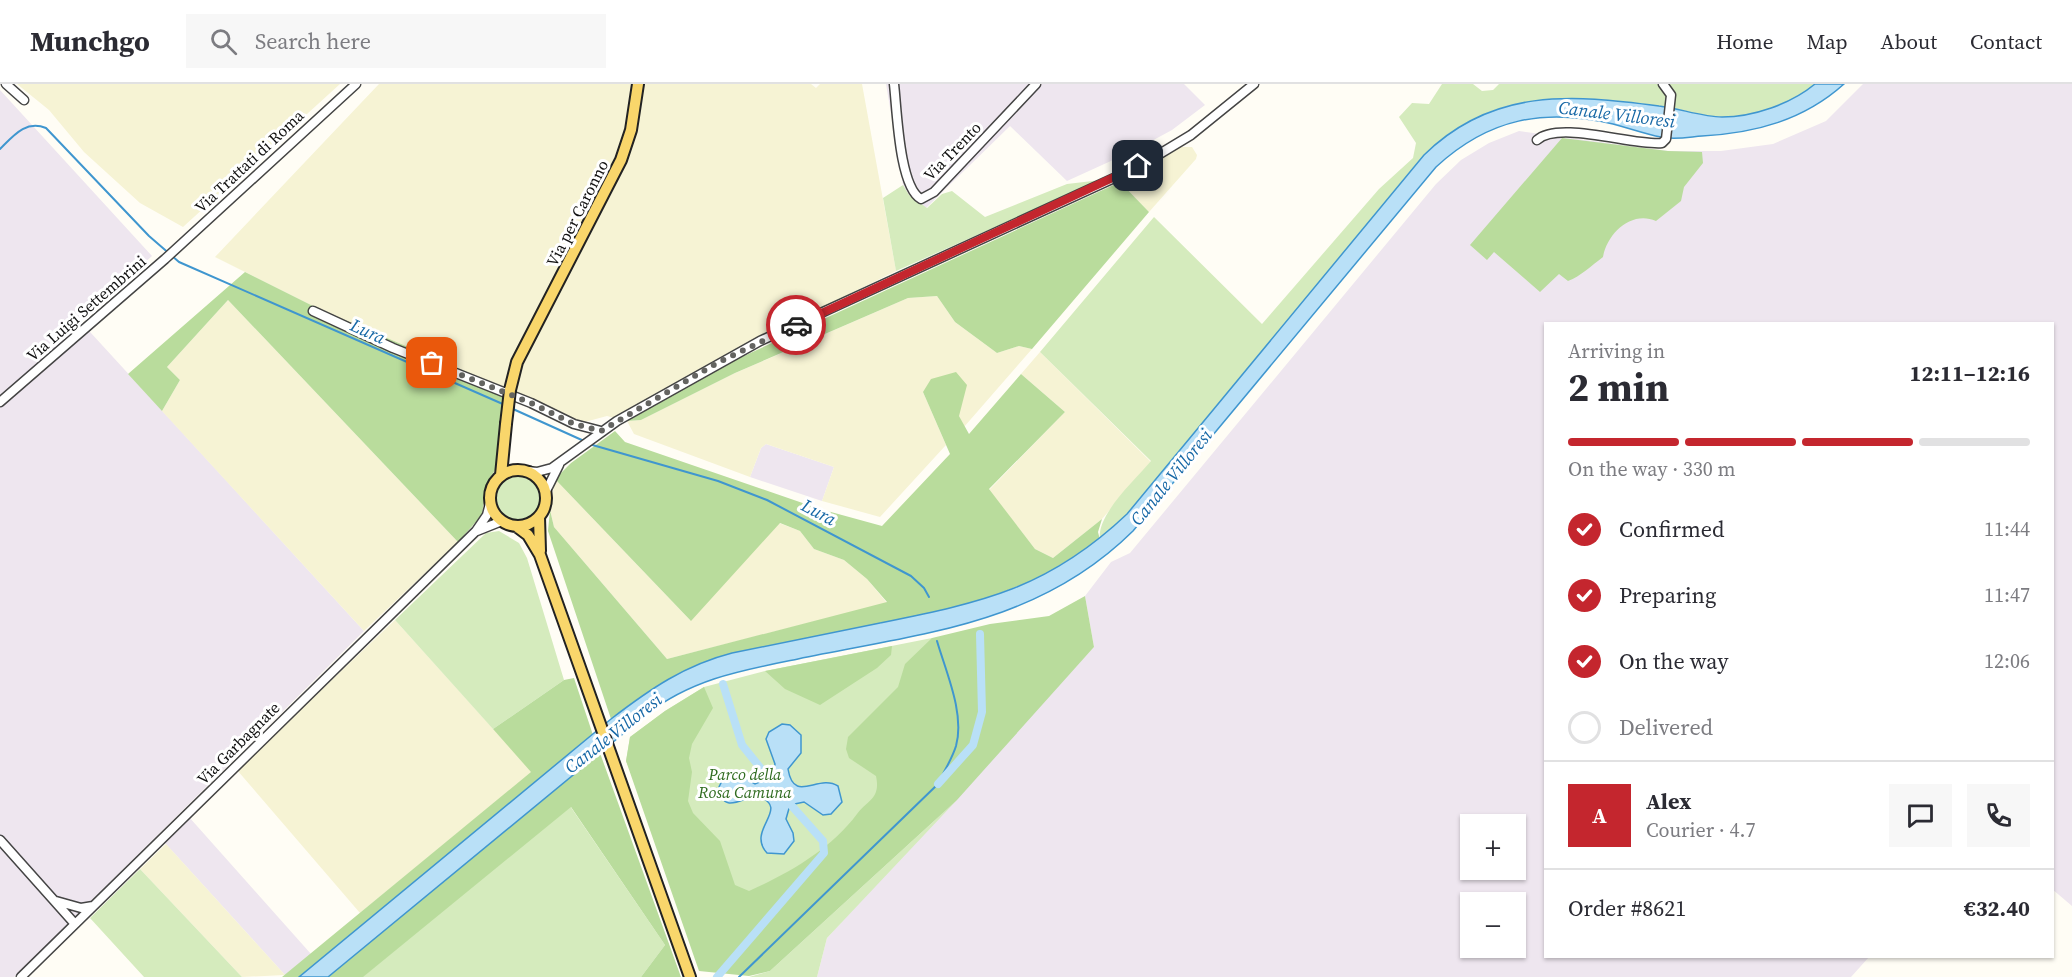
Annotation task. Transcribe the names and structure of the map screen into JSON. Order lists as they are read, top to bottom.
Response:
{
  "streets": {
    "main road": ["Via per Caronno"],
    "street": [
      "Via Trento",
      "Via Trattati di Roma",
      "Via Luigi Settembrini",
      "Via Garbagnate"
    ]
  },
  "crossings": [
    ["Via Trattati di Roma", "Via Luigi Settembrini"]
  ],
  "water": ["Canale Villoresi", "Lura"],
  "parks": ["Parco della Rosa Camuna"],
  "page": {
    "header": "Munchgo",
    "search": "Search here",
    "nav": [
      "Home",
      "Map",
      "About",
      "Contact"
    ],
    "heading": ["2 min", "Arriving in", "12:11–12:16"],
    "panel": [
      "Alex",
      "Courier · 4.7",
      "Order #8621",
      "€32.40"
    ],
    "bar": "On the way · 330 m",
    "list": [
      ["Confirmed", "11:44"],
      ["Preparing", "11:47"],
      ["On the way", "12:06"],
      "Delivered"
    ],
    "round": "A",
    "map_buttons": ["+", "−"]
  }
}
